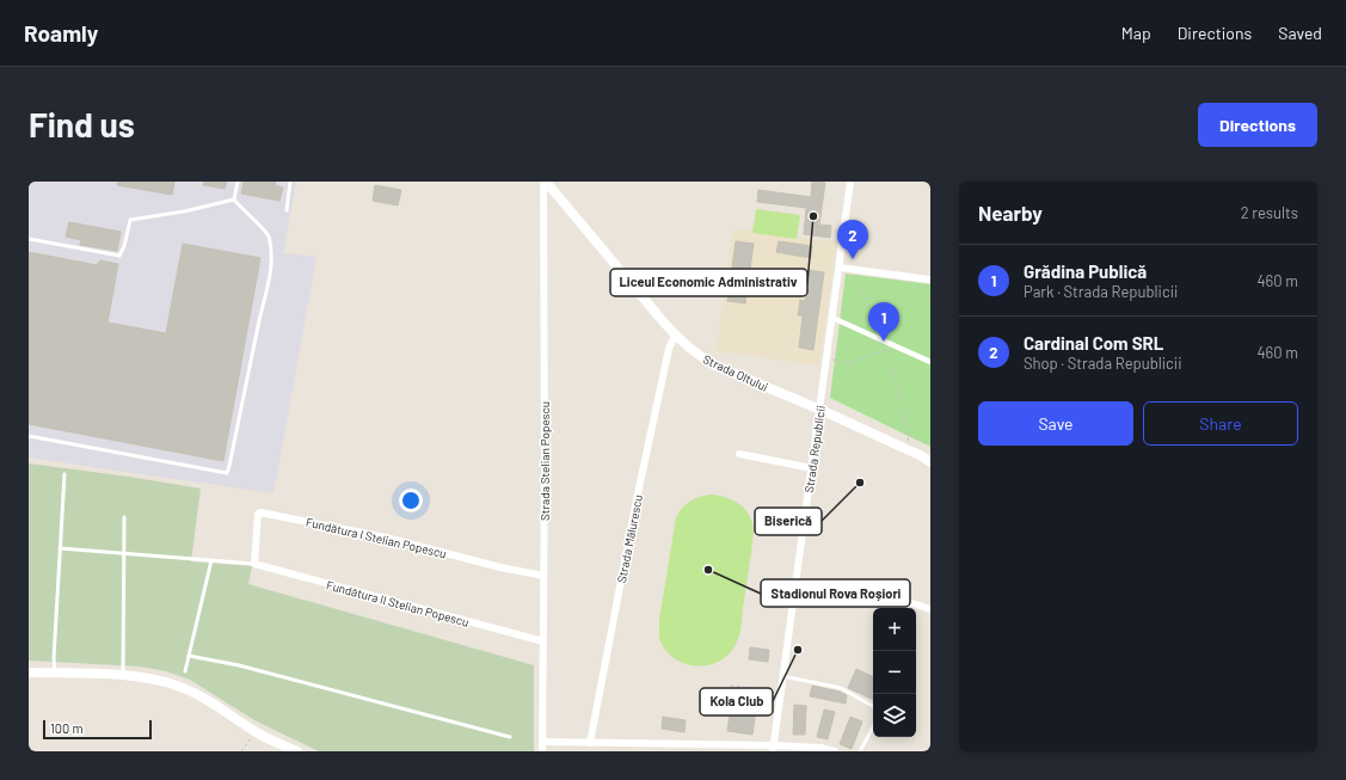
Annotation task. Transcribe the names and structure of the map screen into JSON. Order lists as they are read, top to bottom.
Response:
{
  "streets": {
    "main road": ["Strada Oltului"],
    "street": [
      "Strada Republicii",
      "Strada Stelian Popescu",
      "Fundătura I Stelian Popescu",
      "Strada Mălurescu",
      "Fundătura II Stelian Popescu"
    ]
  },
  "crossings": [
    ["Strada Oltului", "Strada Republicii"],
    ["Strada Oltului", "Strada Stelian Popescu"],
    ["Strada Oltului", "Strada Mălurescu"],
    ["Strada Stelian Popescu", "Fundătura I Stelian Popescu"],
    ["Strada Stelian Popescu", "Fundătura II Stelian Popescu"],
    ["Fundătura I Stelian Popescu", "Fundătura II Stelian Popescu"]
  ],
  "places": [
    "Liceul Economic Administrativ",
    "Biserică",
    "Stadionul Rova Roșiori",
    "Kola Club"
  ],
  "scale_bar": "100 m",
  "page": {
    "header": "Roamly",
    "nav": ["Map", "Directions", "Saved"],
    "buttons": [
      "Directions",
      ["Save", "Share"]
    ],
    "title": "Find us",
    "heading": ["Nearby", "2 results"],
    "pins": ["2", "1"],
    "list": [
      {
        "mark": "1",
        "name": "Grădina Publică",
        "note": "Park · Strada Republicii",
        "value": "460 m"
      },
      {
        "mark": "2",
        "name": "Cardinal Com SRL",
        "note": "Shop · Strada Republicii",
        "value": "460 m"
      }
    ],
    "map_buttons": ["+", "−"],
    "scale": "100 m"
  }
}
